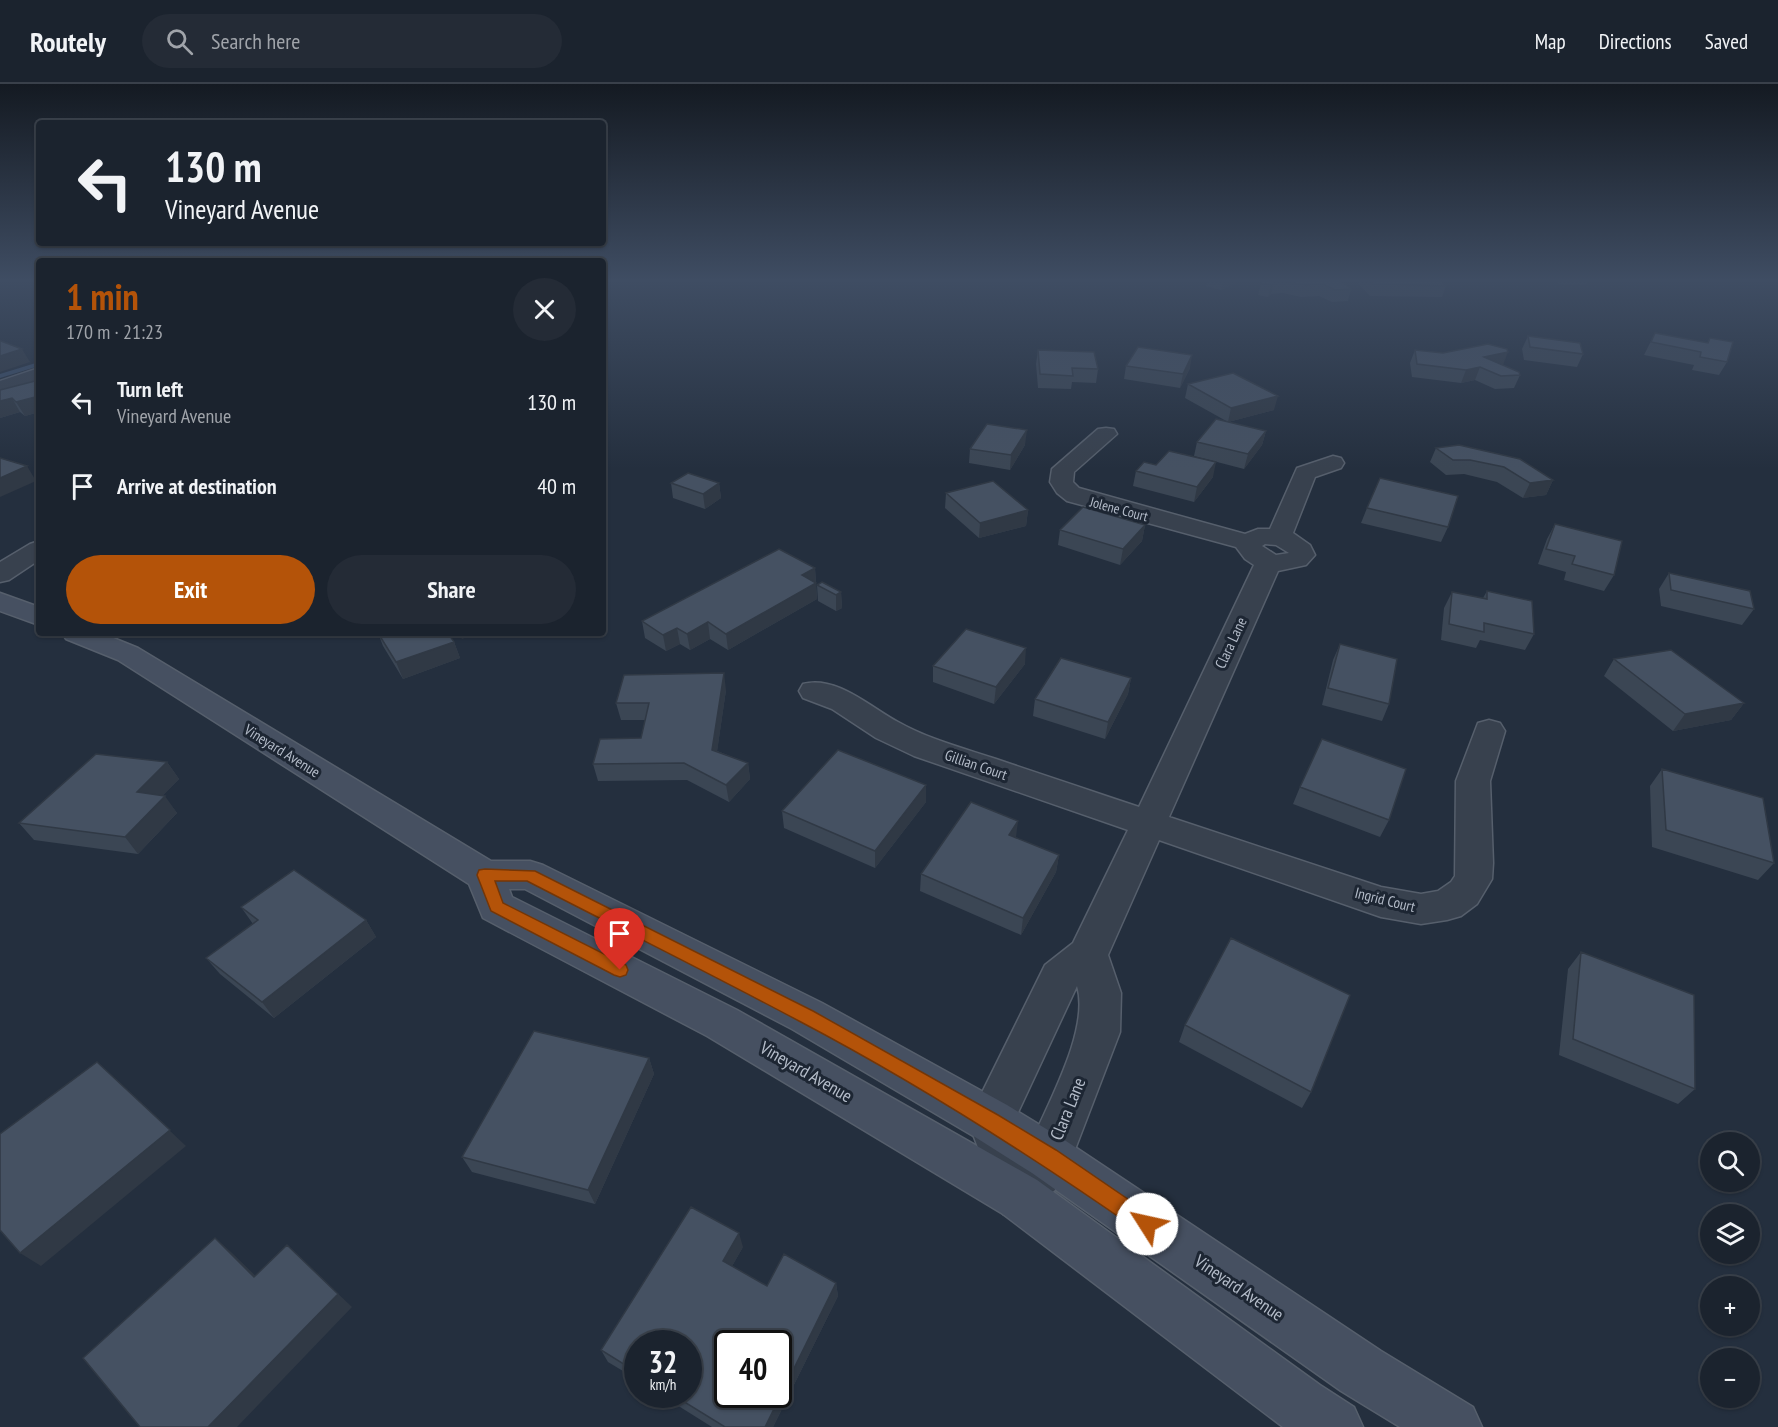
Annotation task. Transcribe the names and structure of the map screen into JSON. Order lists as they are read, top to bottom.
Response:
{
  "streets": {
    "street": [
      "Jolene Court",
      "Clara Lane",
      "Vineyard Avenue",
      "Gillian Court",
      "Ingrid Court"
    ]
  },
  "crossings": [
    ["Jolene Court", "Clara Lane"],
    ["Clara Lane", "Vineyard Avenue"],
    ["Clara Lane", "Gillian Court"],
    ["Clara Lane", "Ingrid Court"],
    ["Gillian Court", "Ingrid Court"]
  ],
  "page": {
    "header": "Routely",
    "search": "Search here",
    "nav": ["Map", "Directions", "Saved"],
    "turn": ["130 m", "Vineyard Avenue"],
    "heading": ["1 min", "170 m · 21:23"],
    "list": [
      {
        "name": "Turn left",
        "note": "Vineyard Avenue",
        "value": "130 m"
      },
      {
        "name": "Arrive at destination",
        "value": "40 m"
      }
    ],
    "buttons": ["Exit", "Share"],
    "map_buttons": ["+", "−"],
    "speed": "32 km/h",
    "limit": "40"
  }
}
